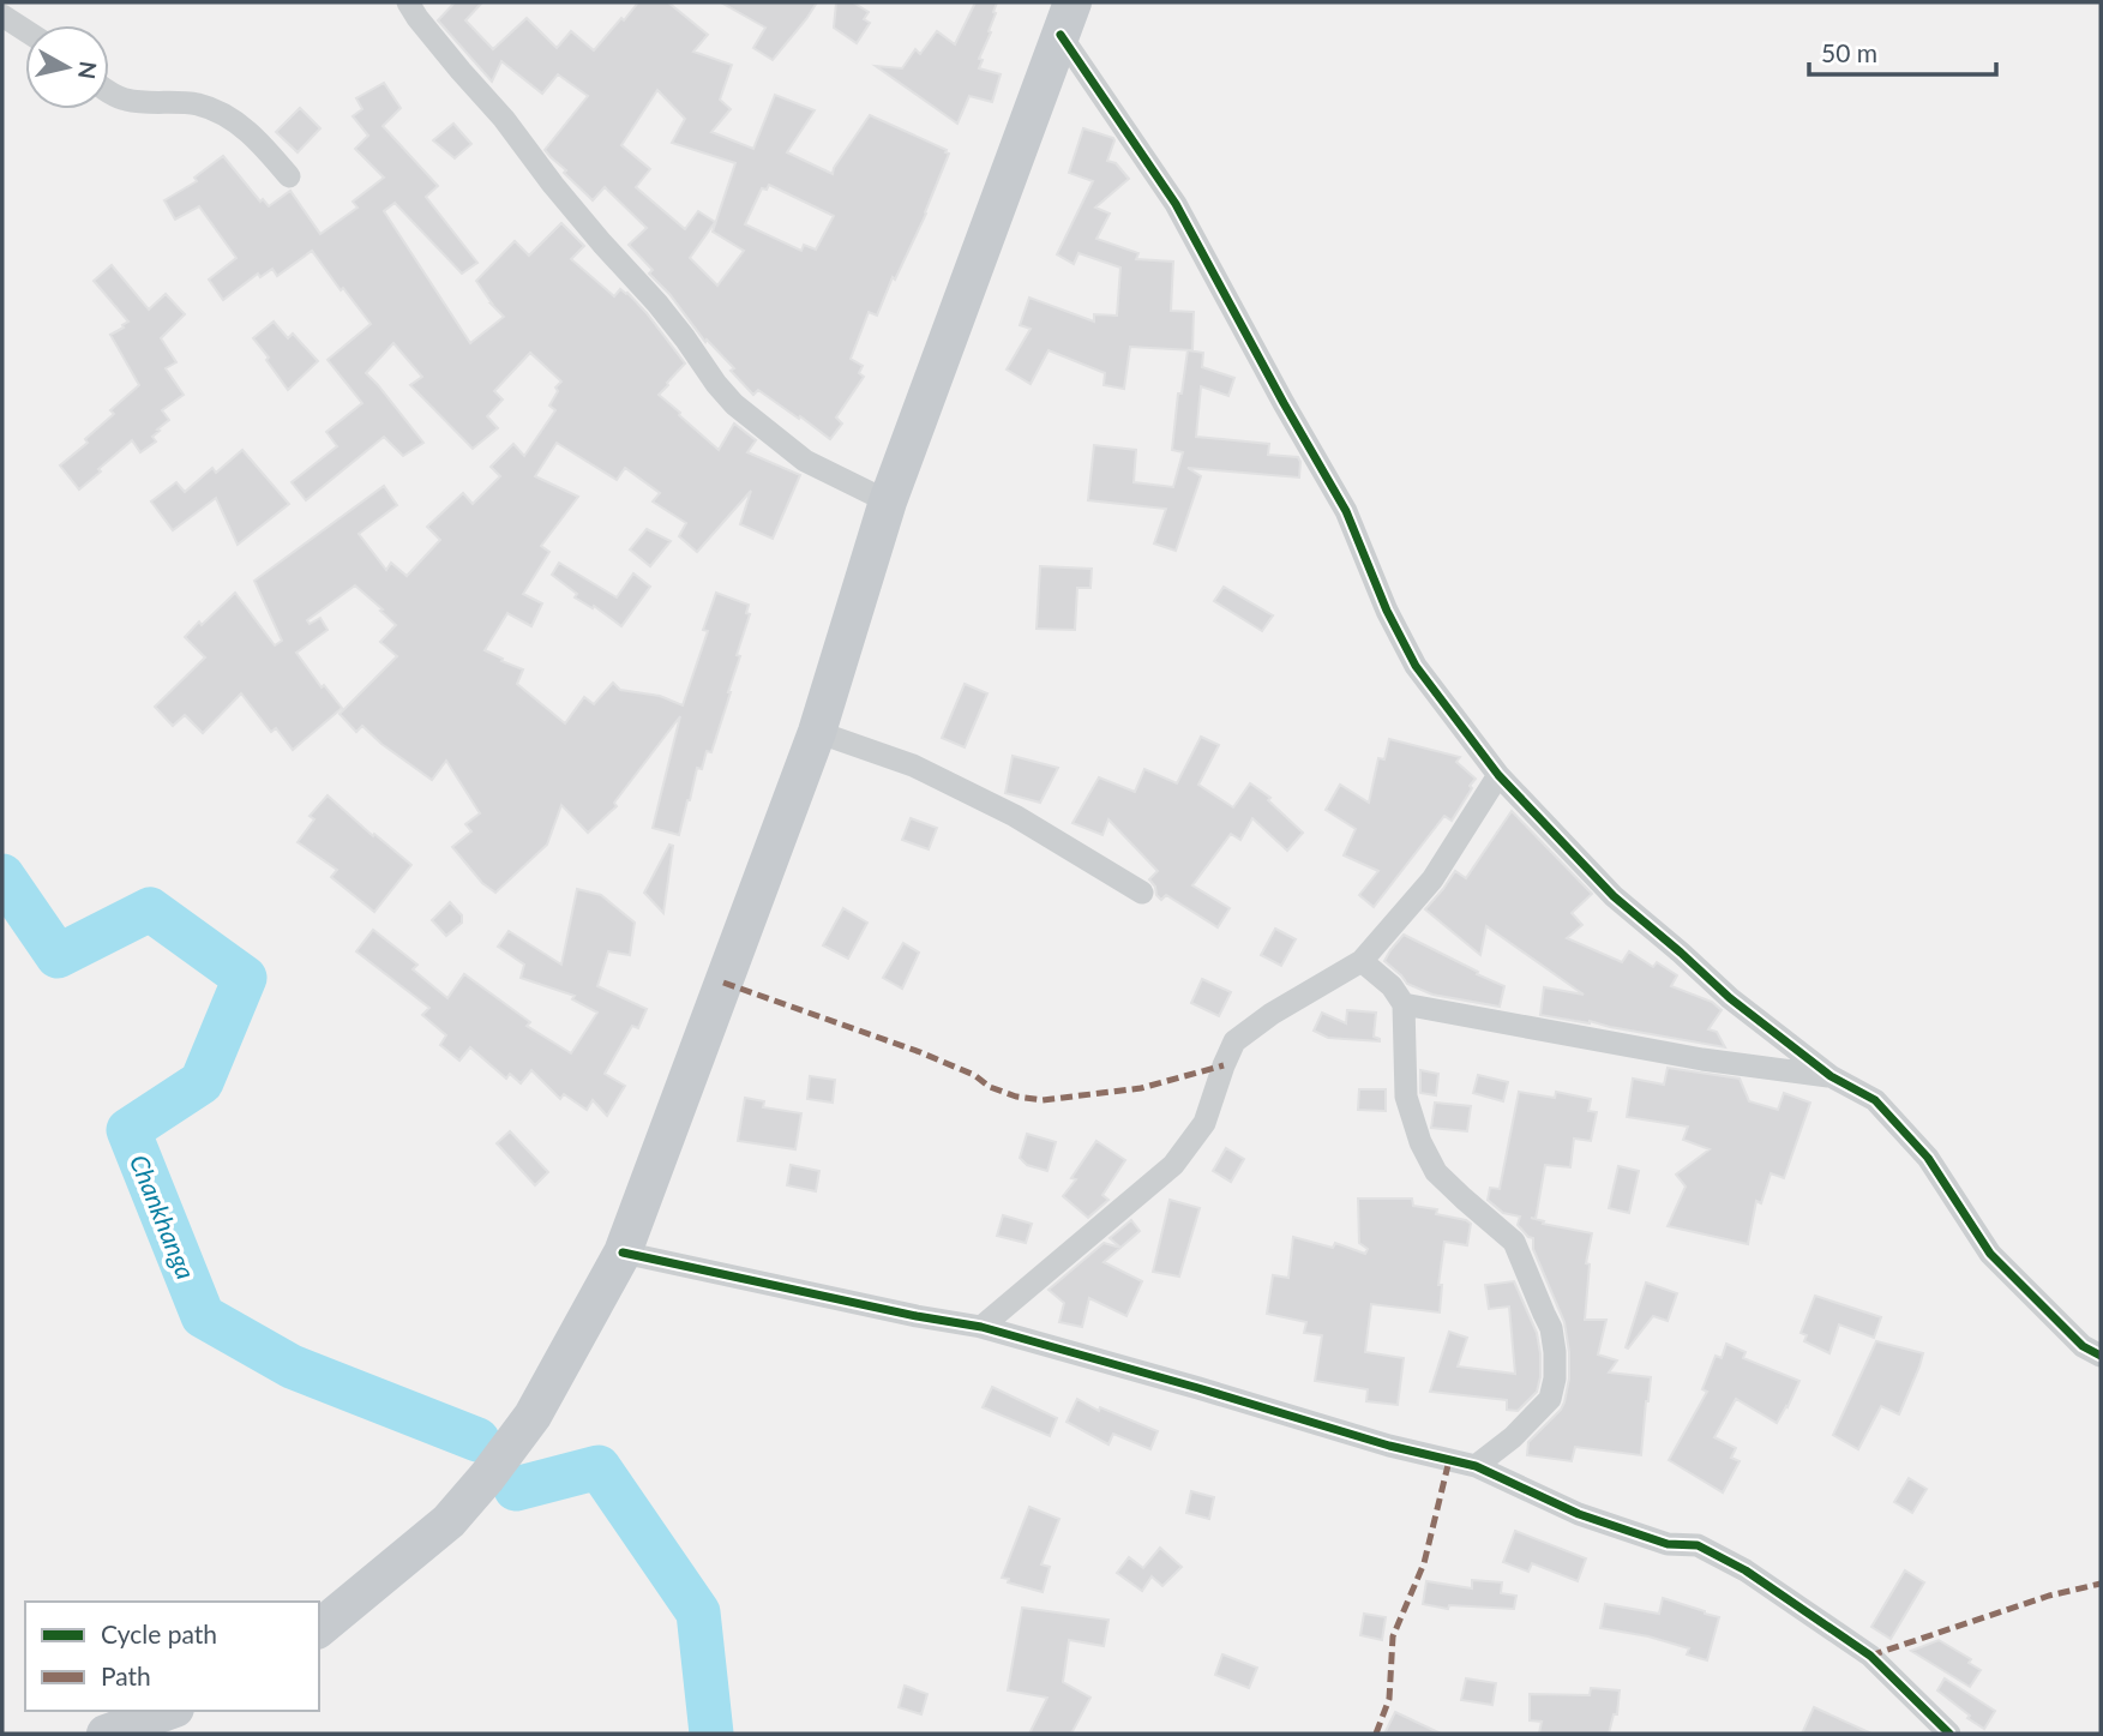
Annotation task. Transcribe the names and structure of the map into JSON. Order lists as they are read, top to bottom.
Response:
{
  "water": ["Chankhanga"],
  "legend": ["Cycle path", "Path"],
  "scale_bar": "50 m",
  "north": "right"
}
